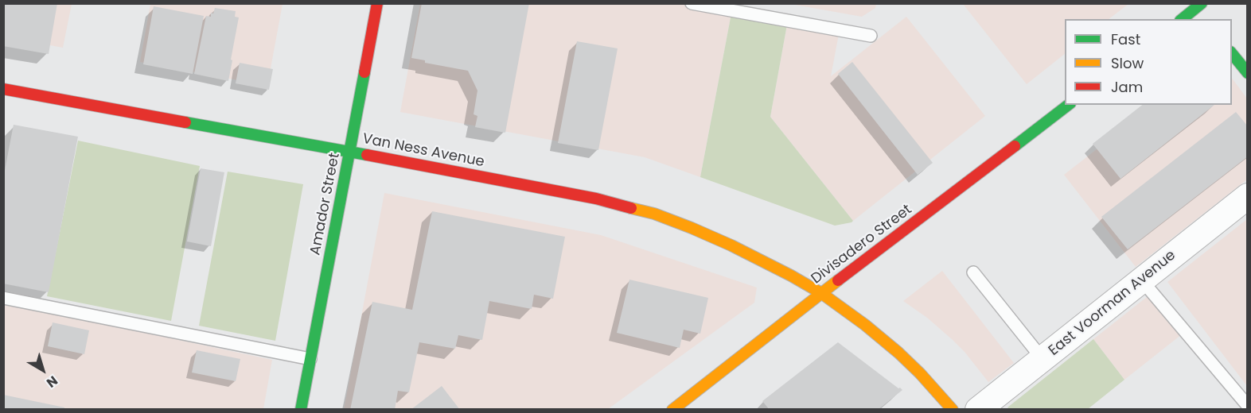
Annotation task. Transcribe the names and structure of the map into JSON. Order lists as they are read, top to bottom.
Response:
{
  "streets": {
    "main road": ["Van Ness Avenue", "Amador Street", "Divisadero Street"],
    "street": ["East Voorman Avenue"]
  },
  "crossings": [
    ["Van Ness Avenue", "Amador Street"],
    ["Van Ness Avenue", "Divisadero Street"]
  ],
  "legend": ["Fast", "Slow", "Jam"],
  "north": "bottom right"
}
